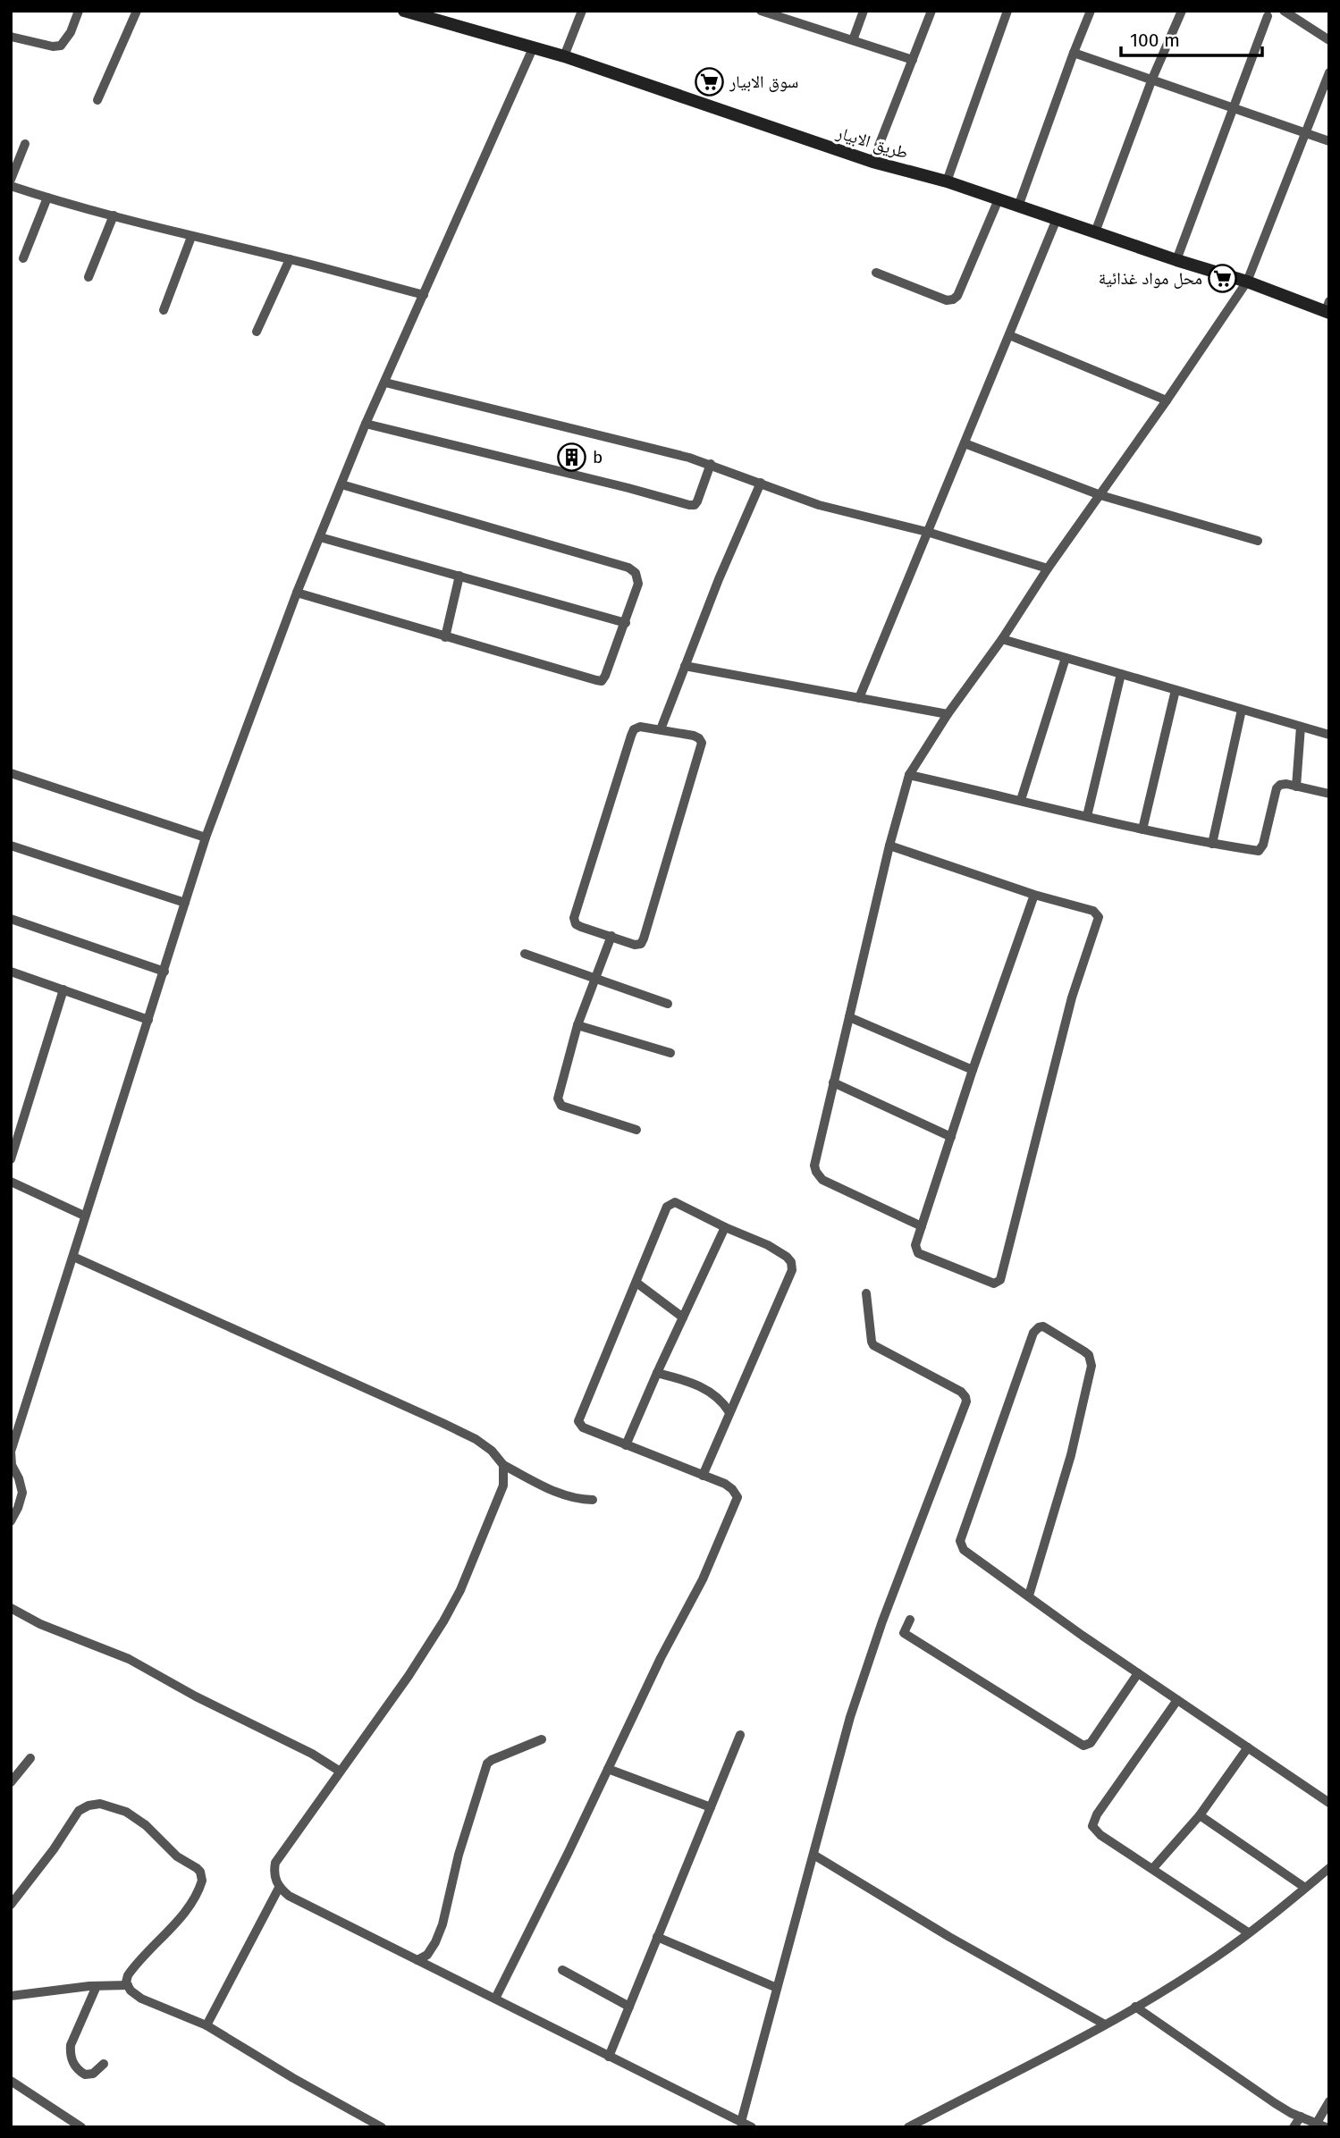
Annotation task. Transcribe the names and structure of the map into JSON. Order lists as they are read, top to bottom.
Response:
{
  "streets": {
    "main road": ["طريق الابيار"]
  },
  "places": {
    "supermarket": ["سوق الابيار", "محل مواد غذائية"],
    "building": ["b"]
  },
  "scale_bar": "100 m"
}
